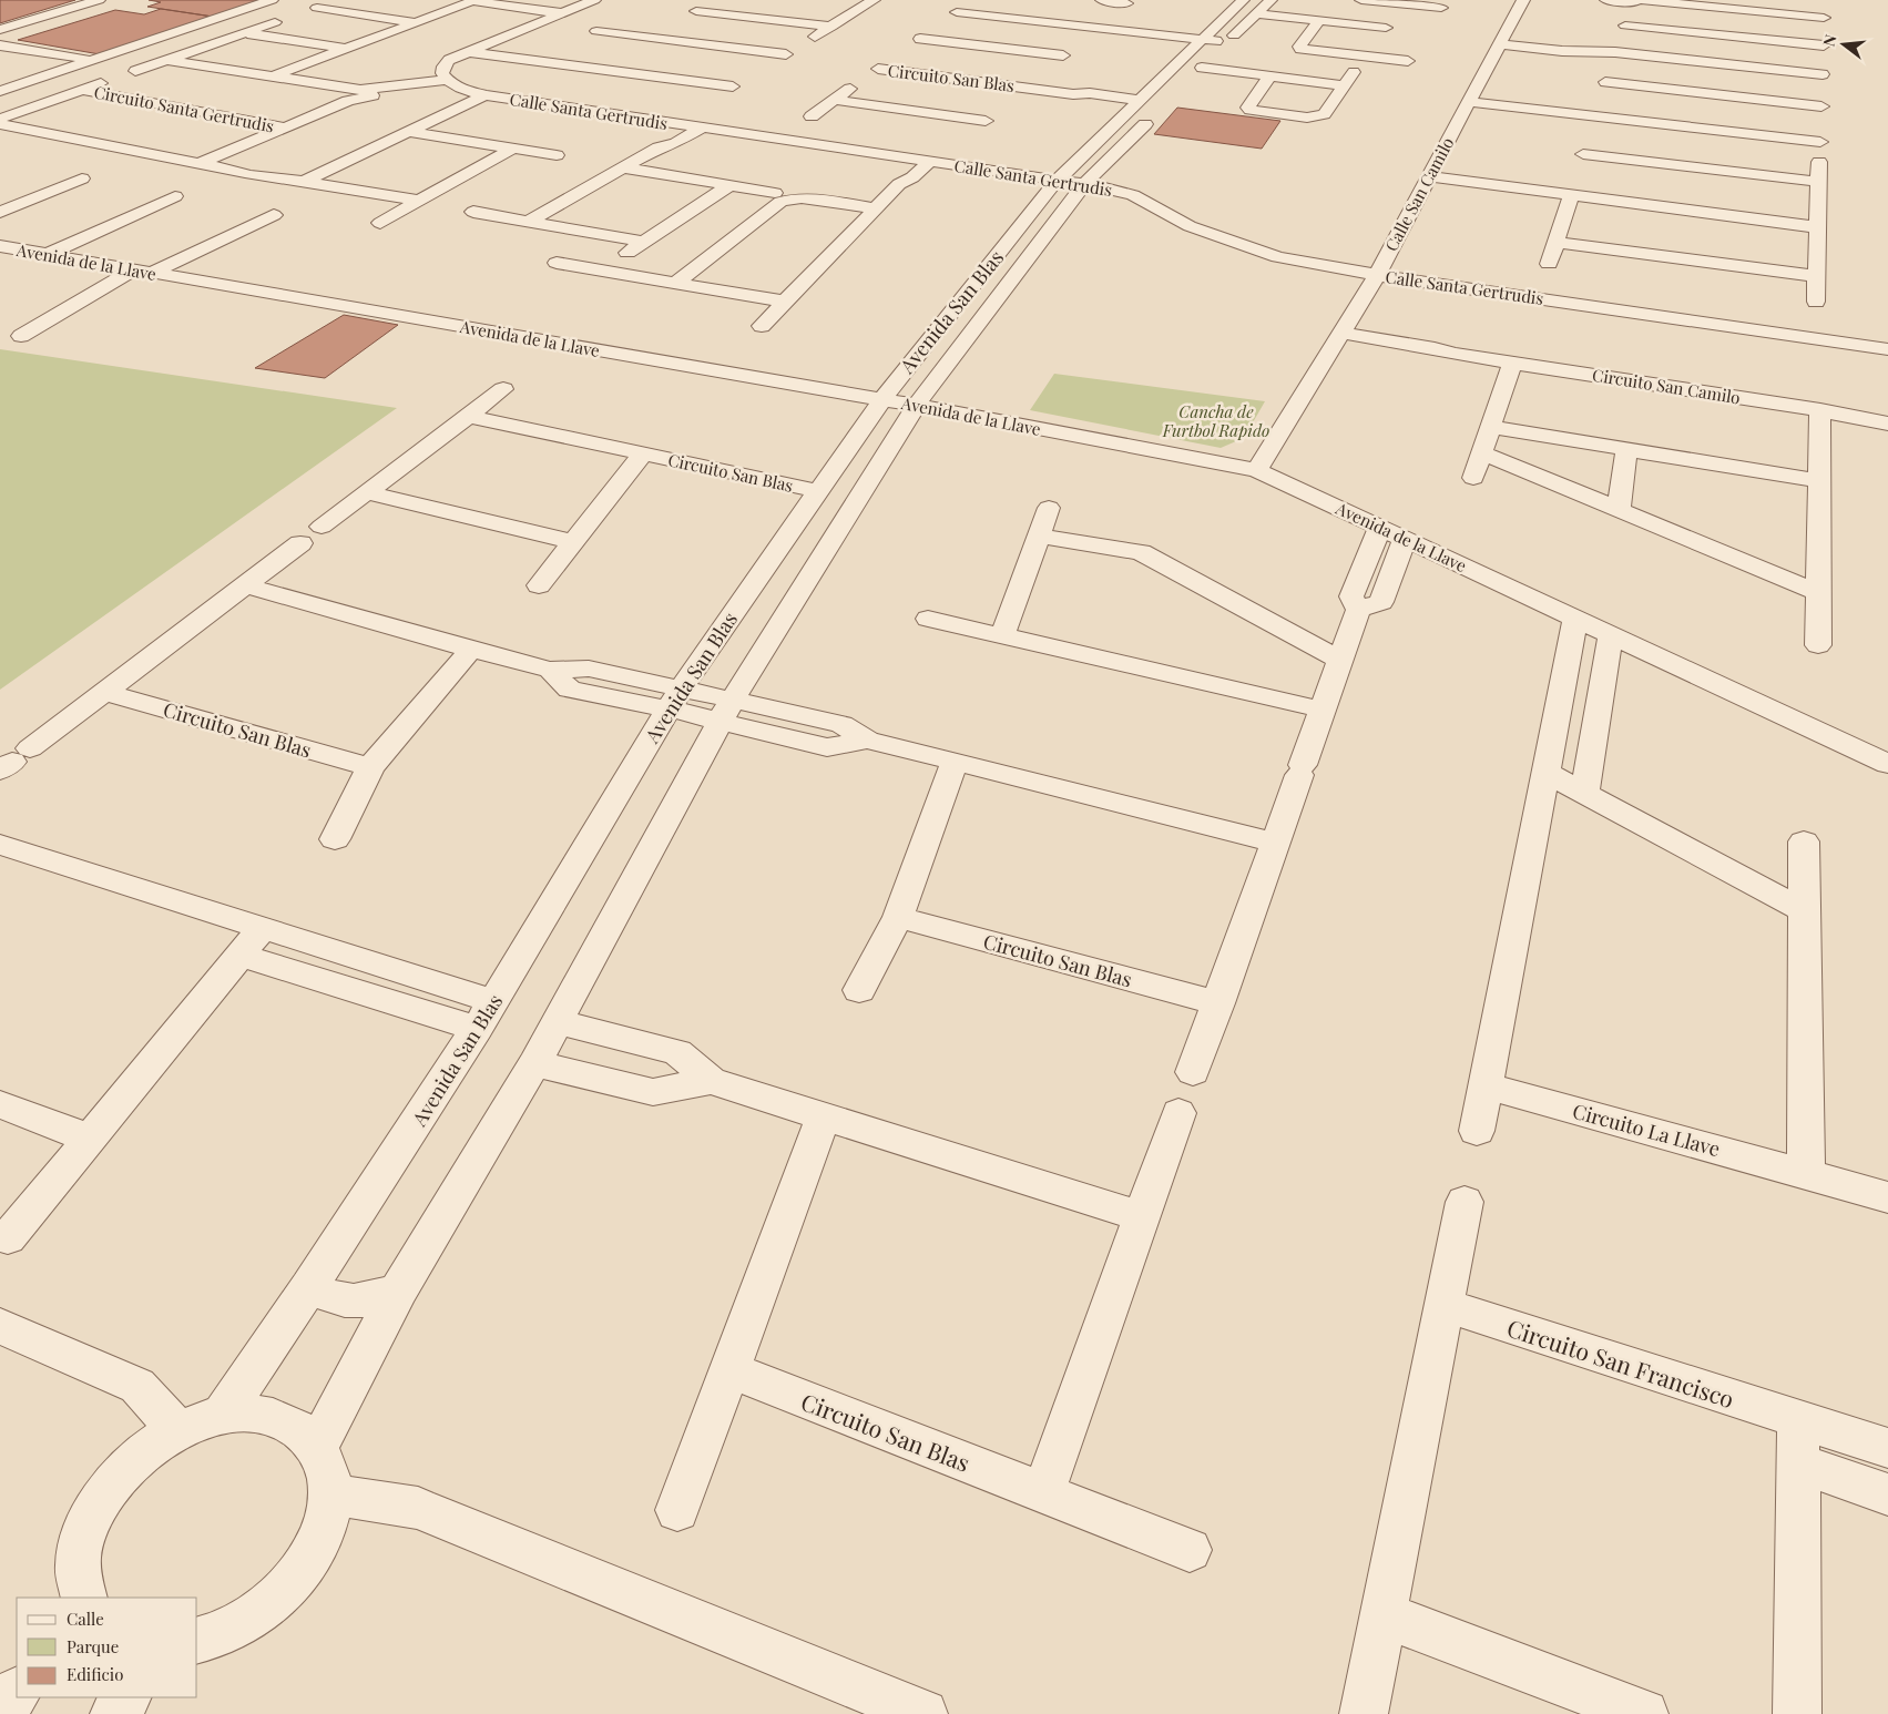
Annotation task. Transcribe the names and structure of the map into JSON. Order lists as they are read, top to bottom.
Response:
{
  "streets": {
    "street": [
      "Circuito San Blas",
      "Circuito Santa Gertrudis",
      "Calle Santa Gertrudis",
      "Calle San Camilo",
      "Avenida de la Llave",
      "Avenida San Blas",
      "Circuito San Camilo",
      "Circuito La Llave",
      "Circuito San Francisco"
    ]
  },
  "crossings": [
    ["Circuito San Blas", "Avenida San Blas"],
    ["Circuito Santa Gertrudis", "Calle Santa Gertrudis"],
    ["Calle Santa Gertrudis", "Calle San Camilo"],
    ["Calle Santa Gertrudis", "Avenida San Blas"],
    ["Calle San Camilo", "Avenida de la Llave"],
    ["Calle San Camilo", "Circuito San Camilo"],
    ["Avenida de la Llave", "Avenida San Blas"]
  ],
  "parks": ["Cancha de Furtbol Rapido"],
  "legend": ["Calle", "Parque", "Edificio"],
  "north": "left"
}
